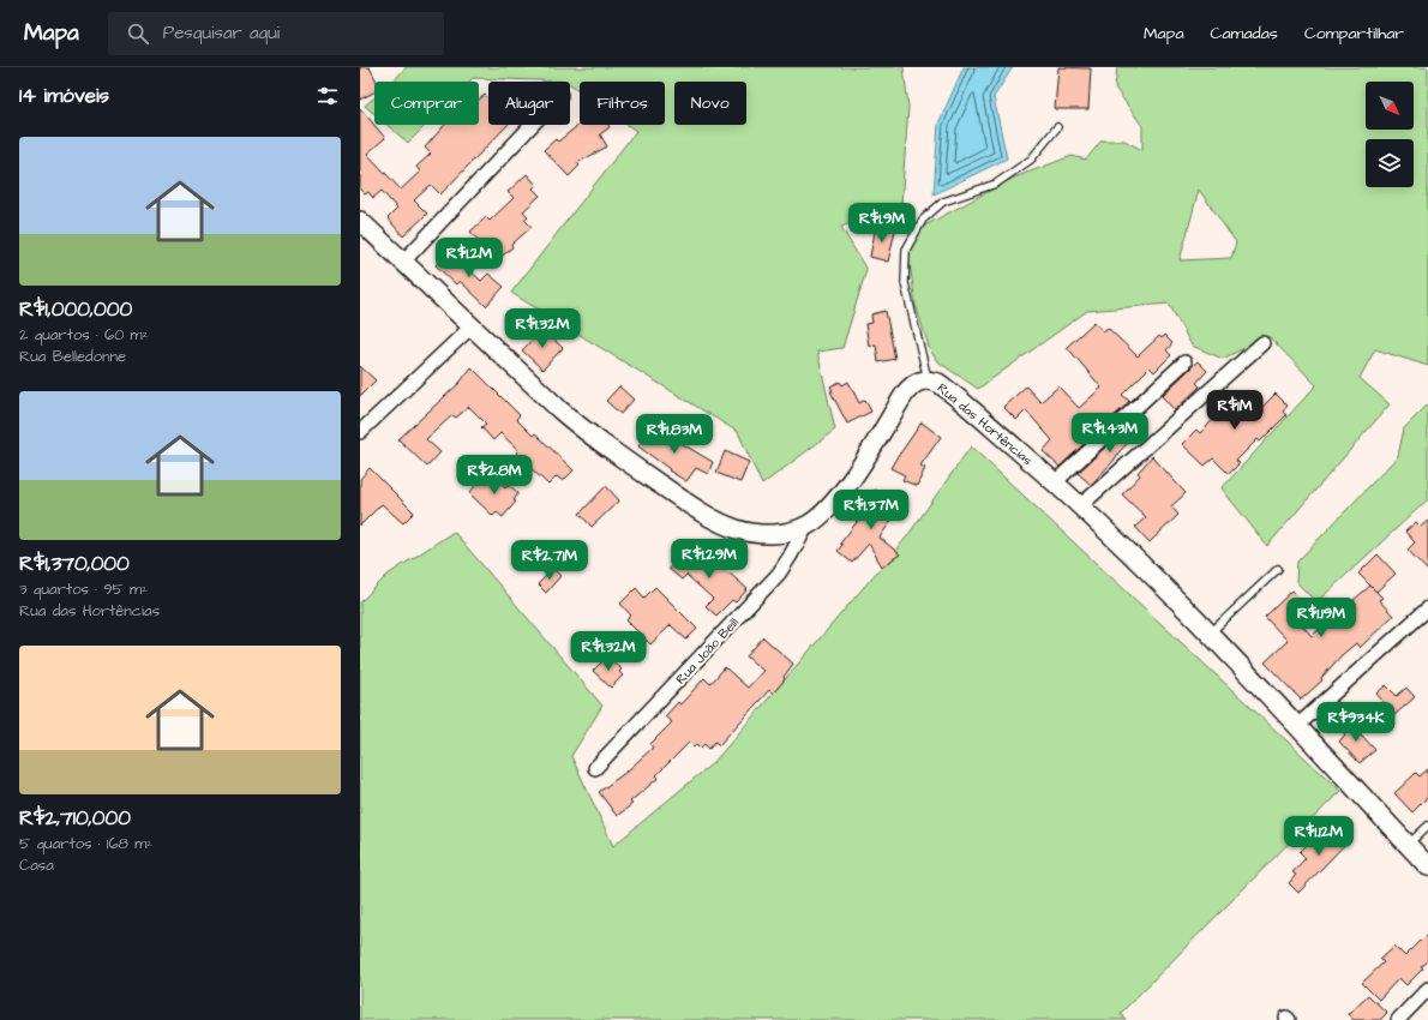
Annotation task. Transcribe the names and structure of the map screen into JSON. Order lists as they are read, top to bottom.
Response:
{
  "streets": {
    "street": ["Rua das Hortências", "Rua João Beill"]
  },
  "crossings": [
    ["Rua das Hortências", "Rua João Beill"]
  ],
  "north": "bottom right",
  "page": {
    "header": "Mapa",
    "search": "Pesquisar aqui",
    "nav": ["Mapa", "Camadas", "Compartilhar"],
    "heading": "14 imóveis",
    "chip": [
      "Comprar",
      "Alugar",
      "Filtros",
      "Novo"
    ],
    "list": [
      {
        "name": "R$1,000,000",
        "note": "2 quartos · 60 m² · Rua Belledonne"
      },
      {
        "name": "R$1,370,000",
        "note": "3 quartos · 95 m² · Rua das Hortências"
      },
      {
        "name": "R$2,710,000",
        "note": "5 quartos · 168 m² · Casa"
      }
    ],
    "price": [
      "R$1.9M",
      "R$1.2M",
      "R$1.32M",
      "R$1M",
      "R$1.43M",
      "R$1.83M",
      "R$2.8M",
      "R$1.37M",
      "R$1.29M",
      "R$2.71M",
      "R$1.19M",
      "R$1.32M",
      "R$934K",
      "R$1.12M"
    ]
  }
}
